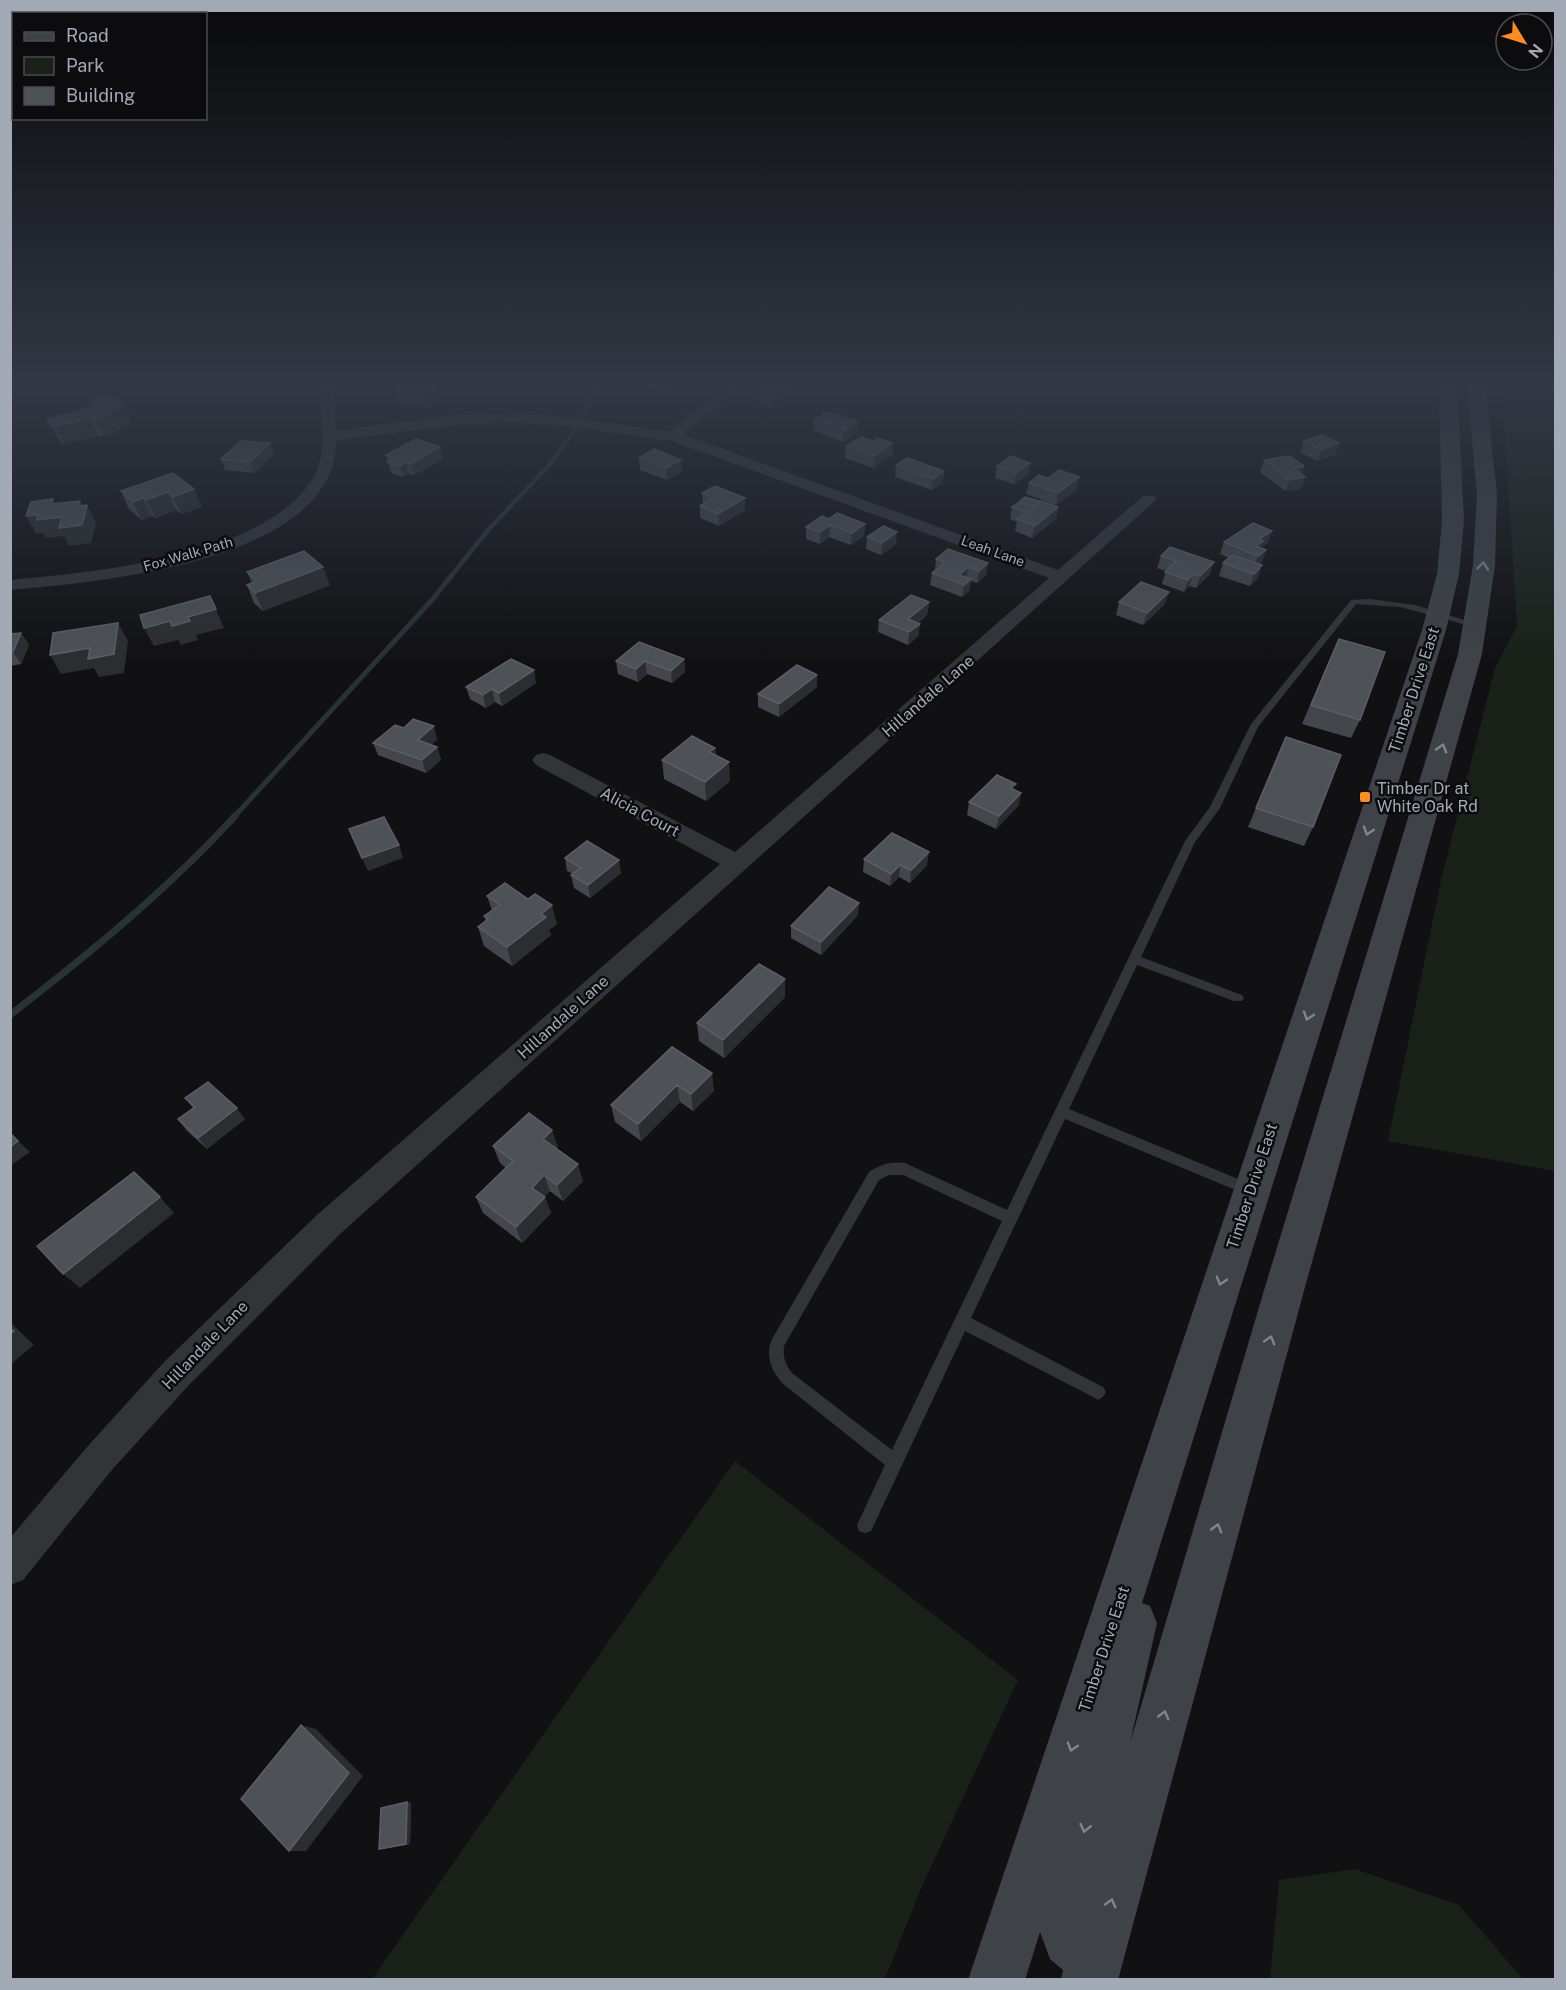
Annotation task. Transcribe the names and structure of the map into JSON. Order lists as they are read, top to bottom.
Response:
{
  "streets": {
    "main road": ["Timber Drive East"],
    "street": [
      "Leah Lane",
      "Fox Walk Path",
      "Hillandale Lane",
      "Alicia Court"
    ]
  },
  "crossings": [
    ["Leah Lane", "Hillandale Lane"],
    ["Hillandale Lane", "Alicia Court"]
  ],
  "places": {
    "transit": ["Timber Dr at White Oak Rd"]
  },
  "legend": ["Road", "Park", "Building"],
  "north": "bottom right"
}
